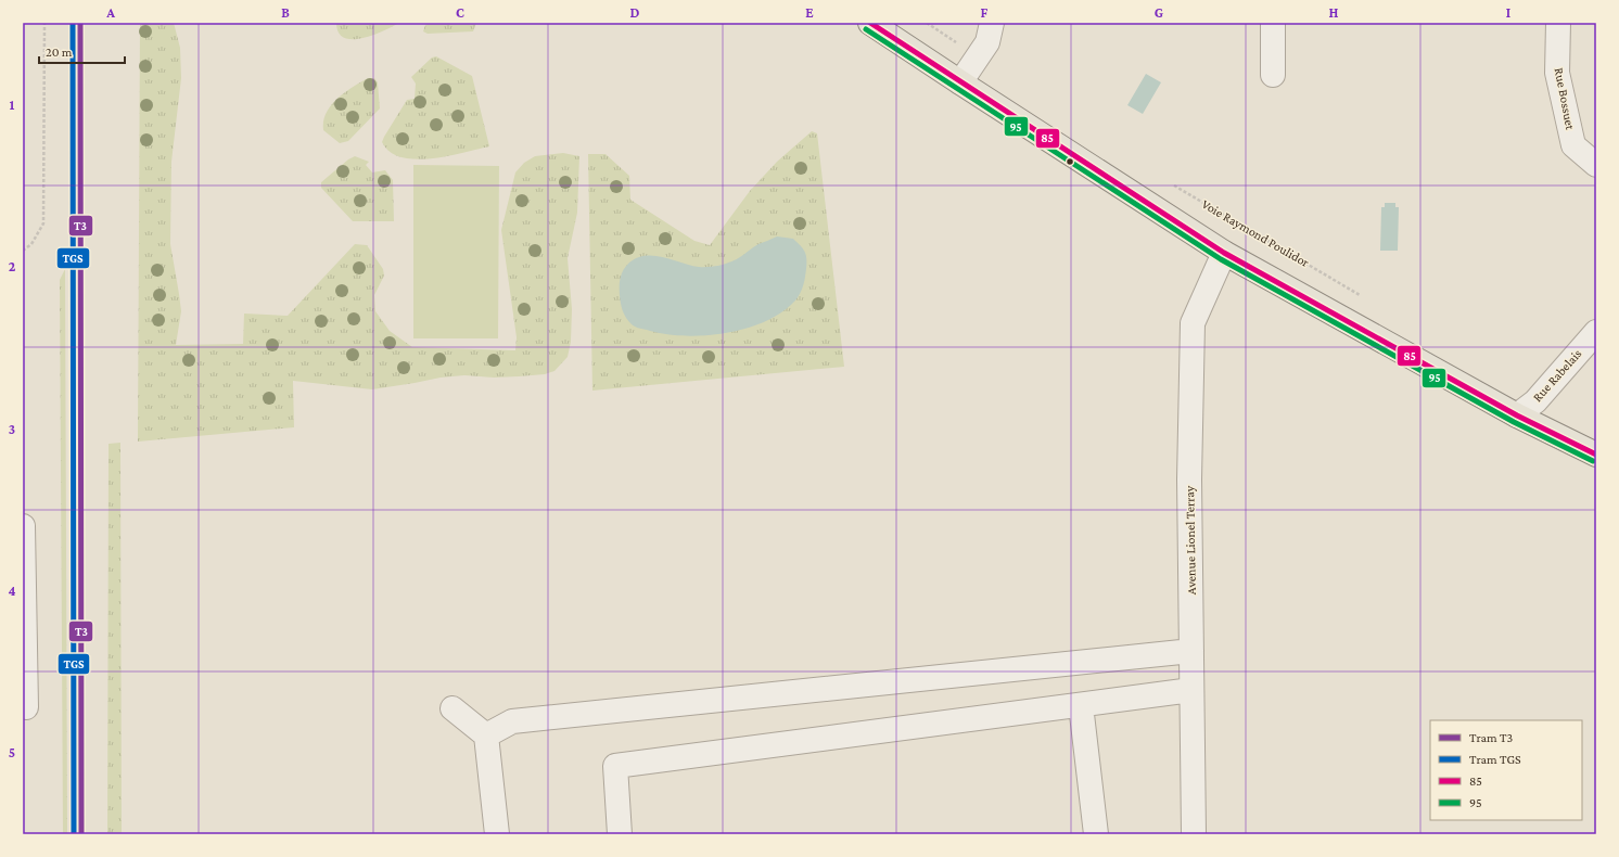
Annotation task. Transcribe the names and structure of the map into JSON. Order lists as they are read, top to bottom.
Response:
{
  "streets": {
    "street": ["Rue Bossuet", "Rue Rabelais", "Avenue Lionel Terray"],
    "path": ["Voie Raymond Poulidor"]
  },
  "lines": [
    "tram line T3",
    "tram line TGS",
    "transit line 85",
    "transit line 95"
  ],
  "legend": [
    "Tram T3",
    "Tram TGS",
    "85",
    "95"
  ],
  "scale_bar": "20 m",
  "grid": {
    "columns": [
      "A",
      "B",
      "C",
      "D",
      "E",
      "F",
      "G",
      "H",
      "I"
    ],
    "rows": [
      "1",
      "2",
      "3",
      "4",
      "5"
    ]
  }
}
